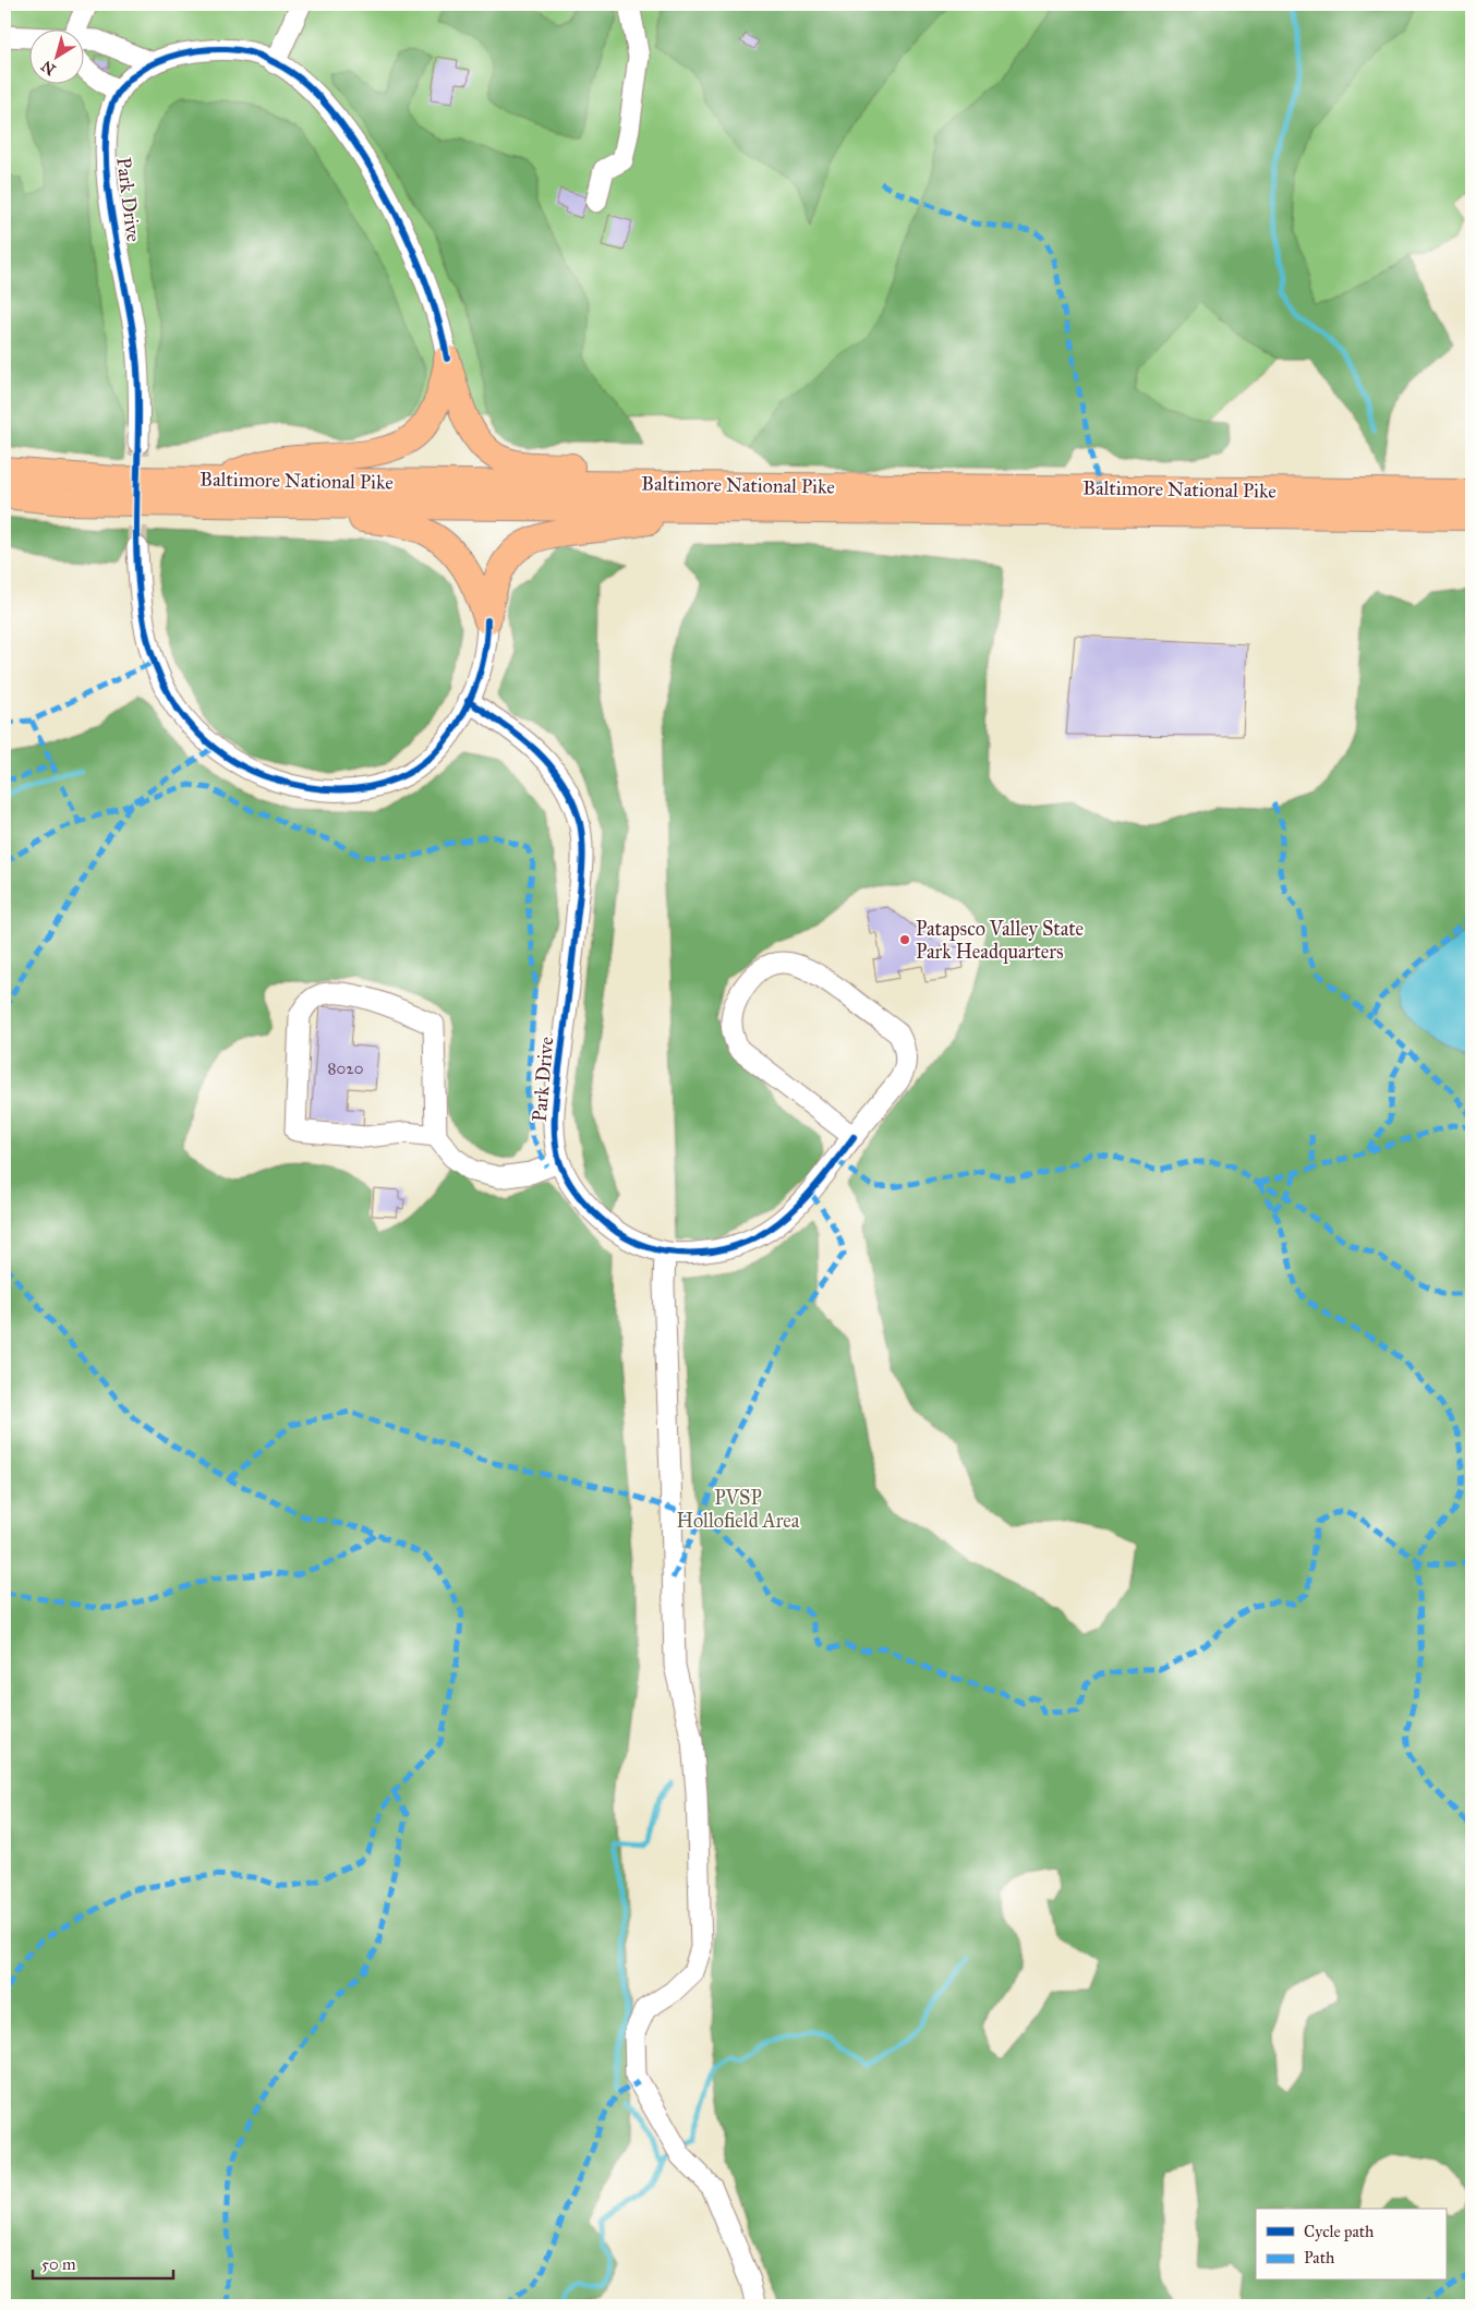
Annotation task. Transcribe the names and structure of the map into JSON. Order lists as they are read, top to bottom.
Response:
{
  "streets": {
    "main road": ["Baltimore National Pike"],
    "street": ["Park Drive"]
  },
  "parks": ["PVSP Hollofield Area"],
  "places": ["Patapsco Valley State Park Headquarters"],
  "house_numbers": ["8020"],
  "legend": ["Cycle path", "Path"],
  "scale_bar": "50 m",
  "north": "bottom left"
}
